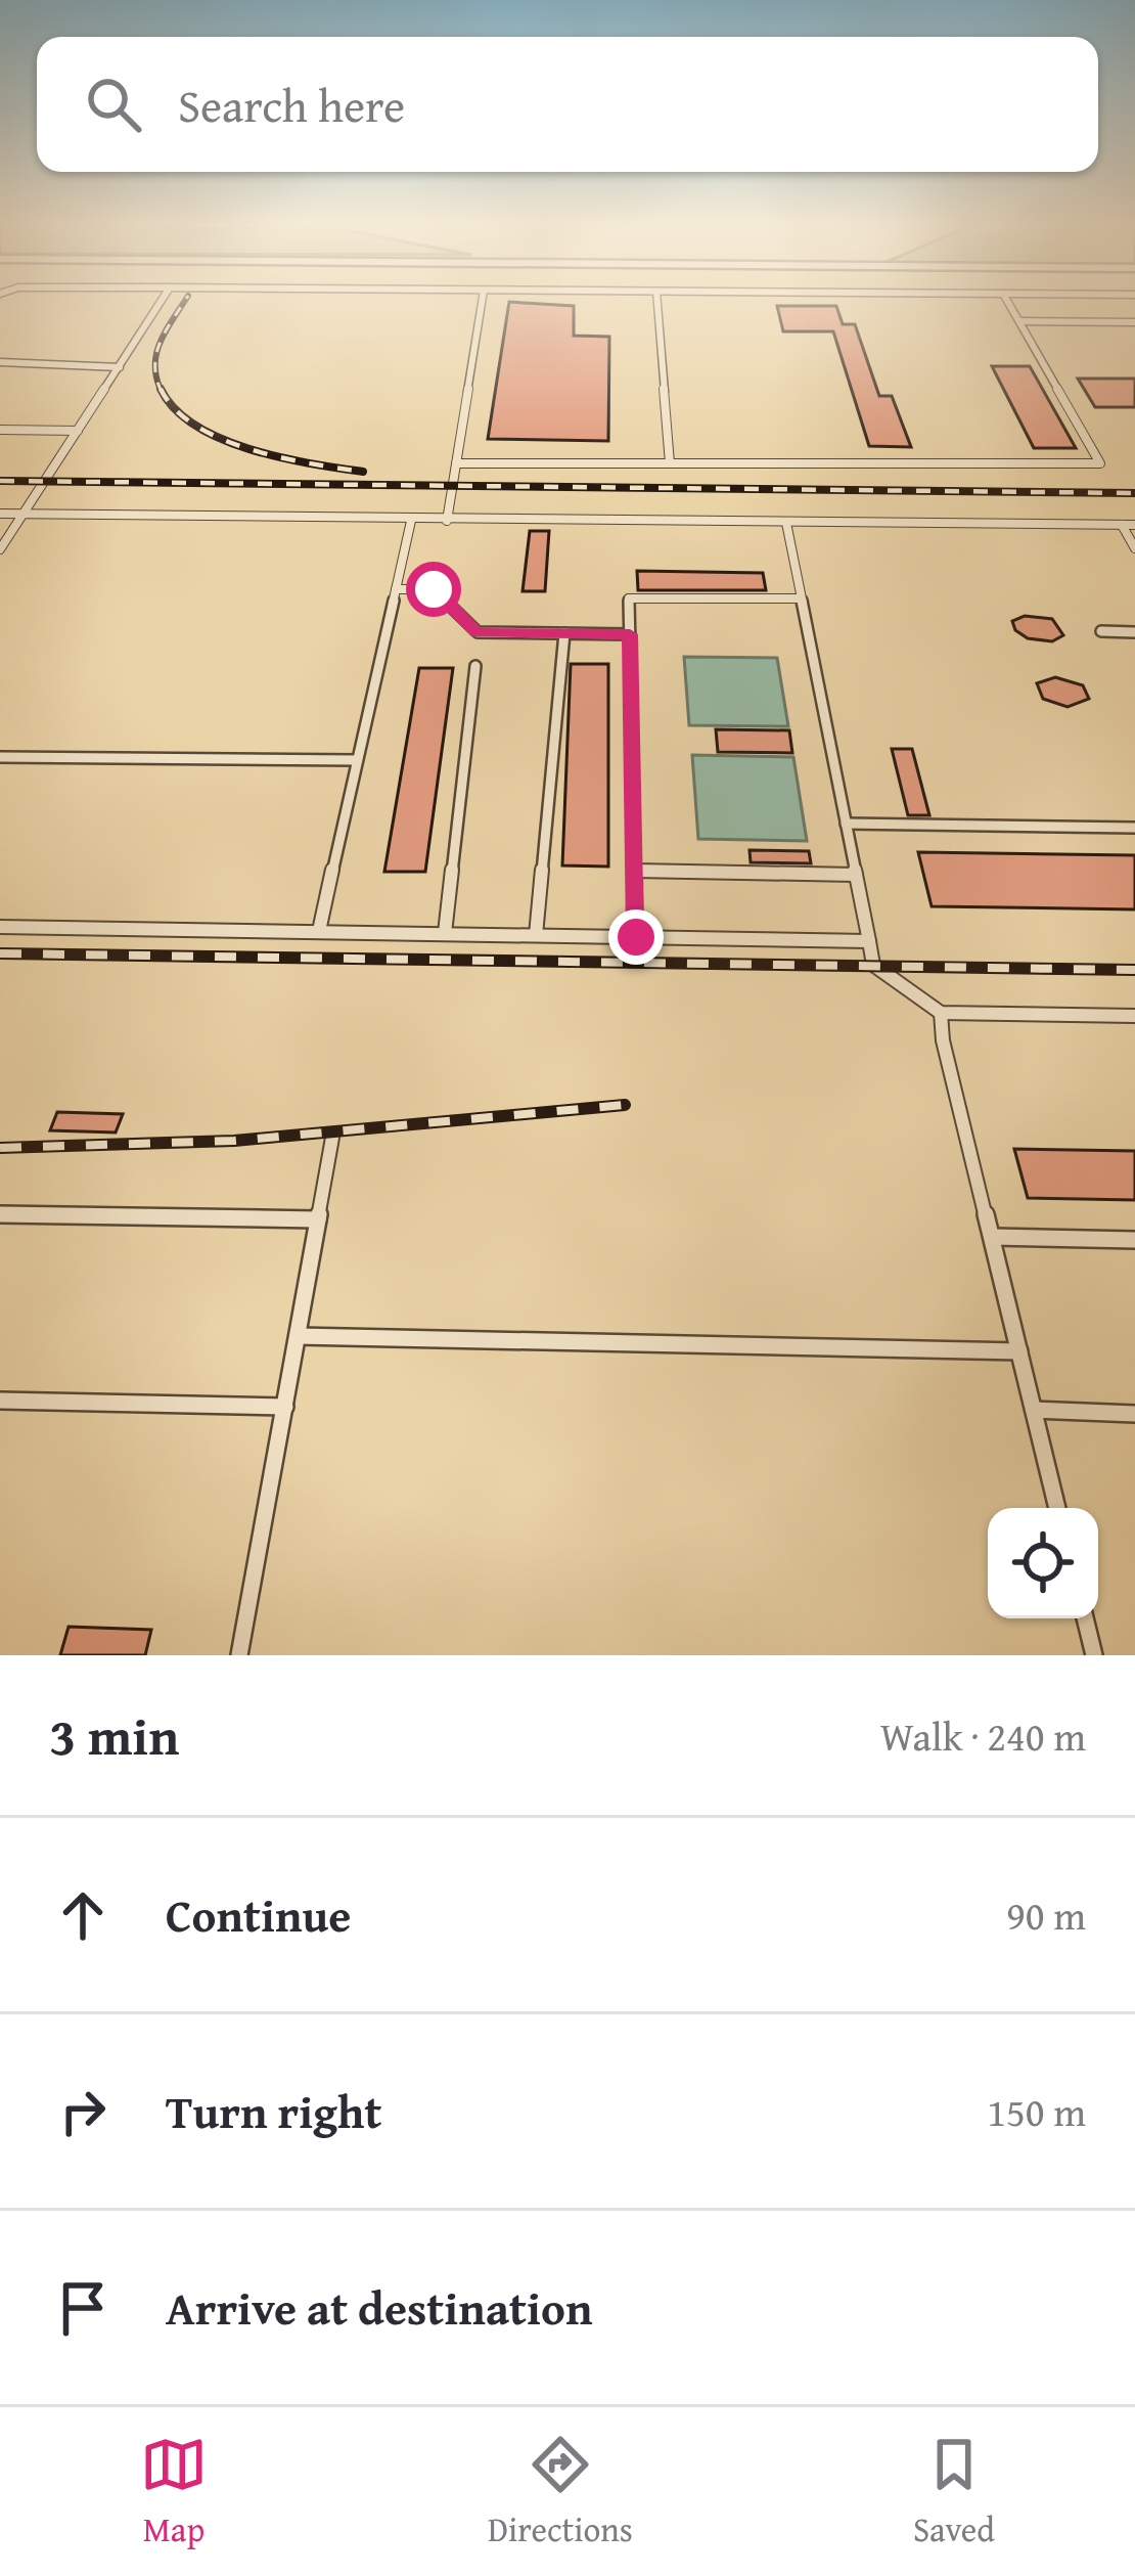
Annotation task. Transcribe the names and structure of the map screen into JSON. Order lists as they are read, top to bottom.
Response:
{
  "page": {
    "search": "Search here",
    "heading": ["3 min", "Walk · 240 m"],
    "list": [
      ["Continue", "90 m"],
      ["Turn right", "150 m"],
      "Arrive at destination"
    ],
    "nav": ["Map", "Directions", "Saved"]
  }
}
